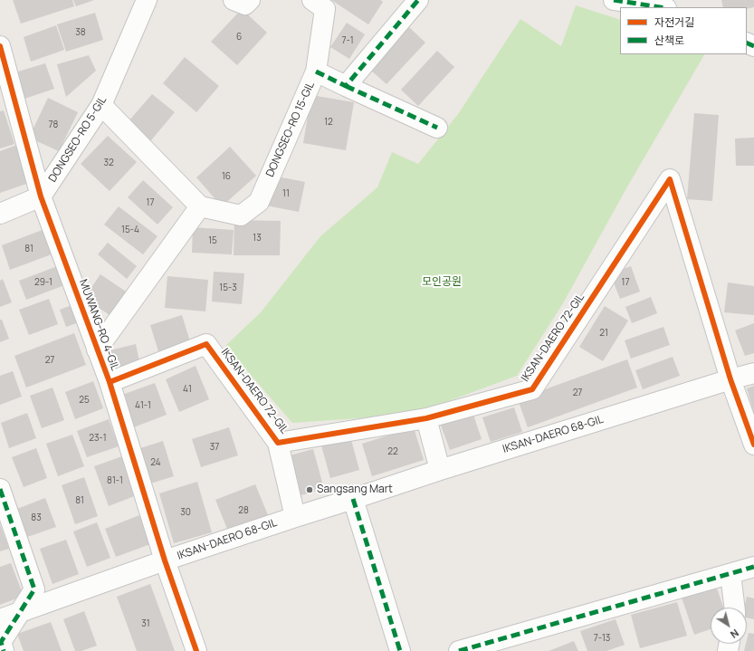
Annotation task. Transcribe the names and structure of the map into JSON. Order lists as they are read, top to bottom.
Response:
{
  "streets": {
    "street": [
      "DONGSEO-RO 15-GIL",
      "DONGSEO-RO 5-GIL",
      "MUWANG-RO 4-GIL",
      "IKSAN-DAERO 72-GIL",
      "IKSAN-DAERO 68-GIL"
    ]
  },
  "crossings": [
    ["DONGSEO-RO 5-GIL", "MUWANG-RO 4-GIL"],
    ["MUWANG-RO 4-GIL", "IKSAN-DAERO 72-GIL"],
    ["MUWANG-RO 4-GIL", "IKSAN-DAERO 68-GIL"],
    ["IKSAN-DAERO 72-GIL", "IKSAN-DAERO 68-GIL"]
  ],
  "parks": ["모인공원"],
  "places": ["Sangsang Mart"],
  "house_numbers": [
    "38",
    "6",
    "7-1",
    "12",
    "78",
    "32",
    "16",
    "11",
    "17",
    "15-4",
    "13",
    "15",
    "81",
    "29-1",
    "17",
    "15-3",
    "21",
    "27",
    "41",
    "27",
    "25",
    "41-1",
    "23-1",
    "37",
    "22",
    "24",
    "81-1",
    "81",
    "28",
    "30",
    "83",
    "31",
    "7-13"
  ],
  "legend": ["자전거길", "산책로"],
  "north": "bottom right"
}
